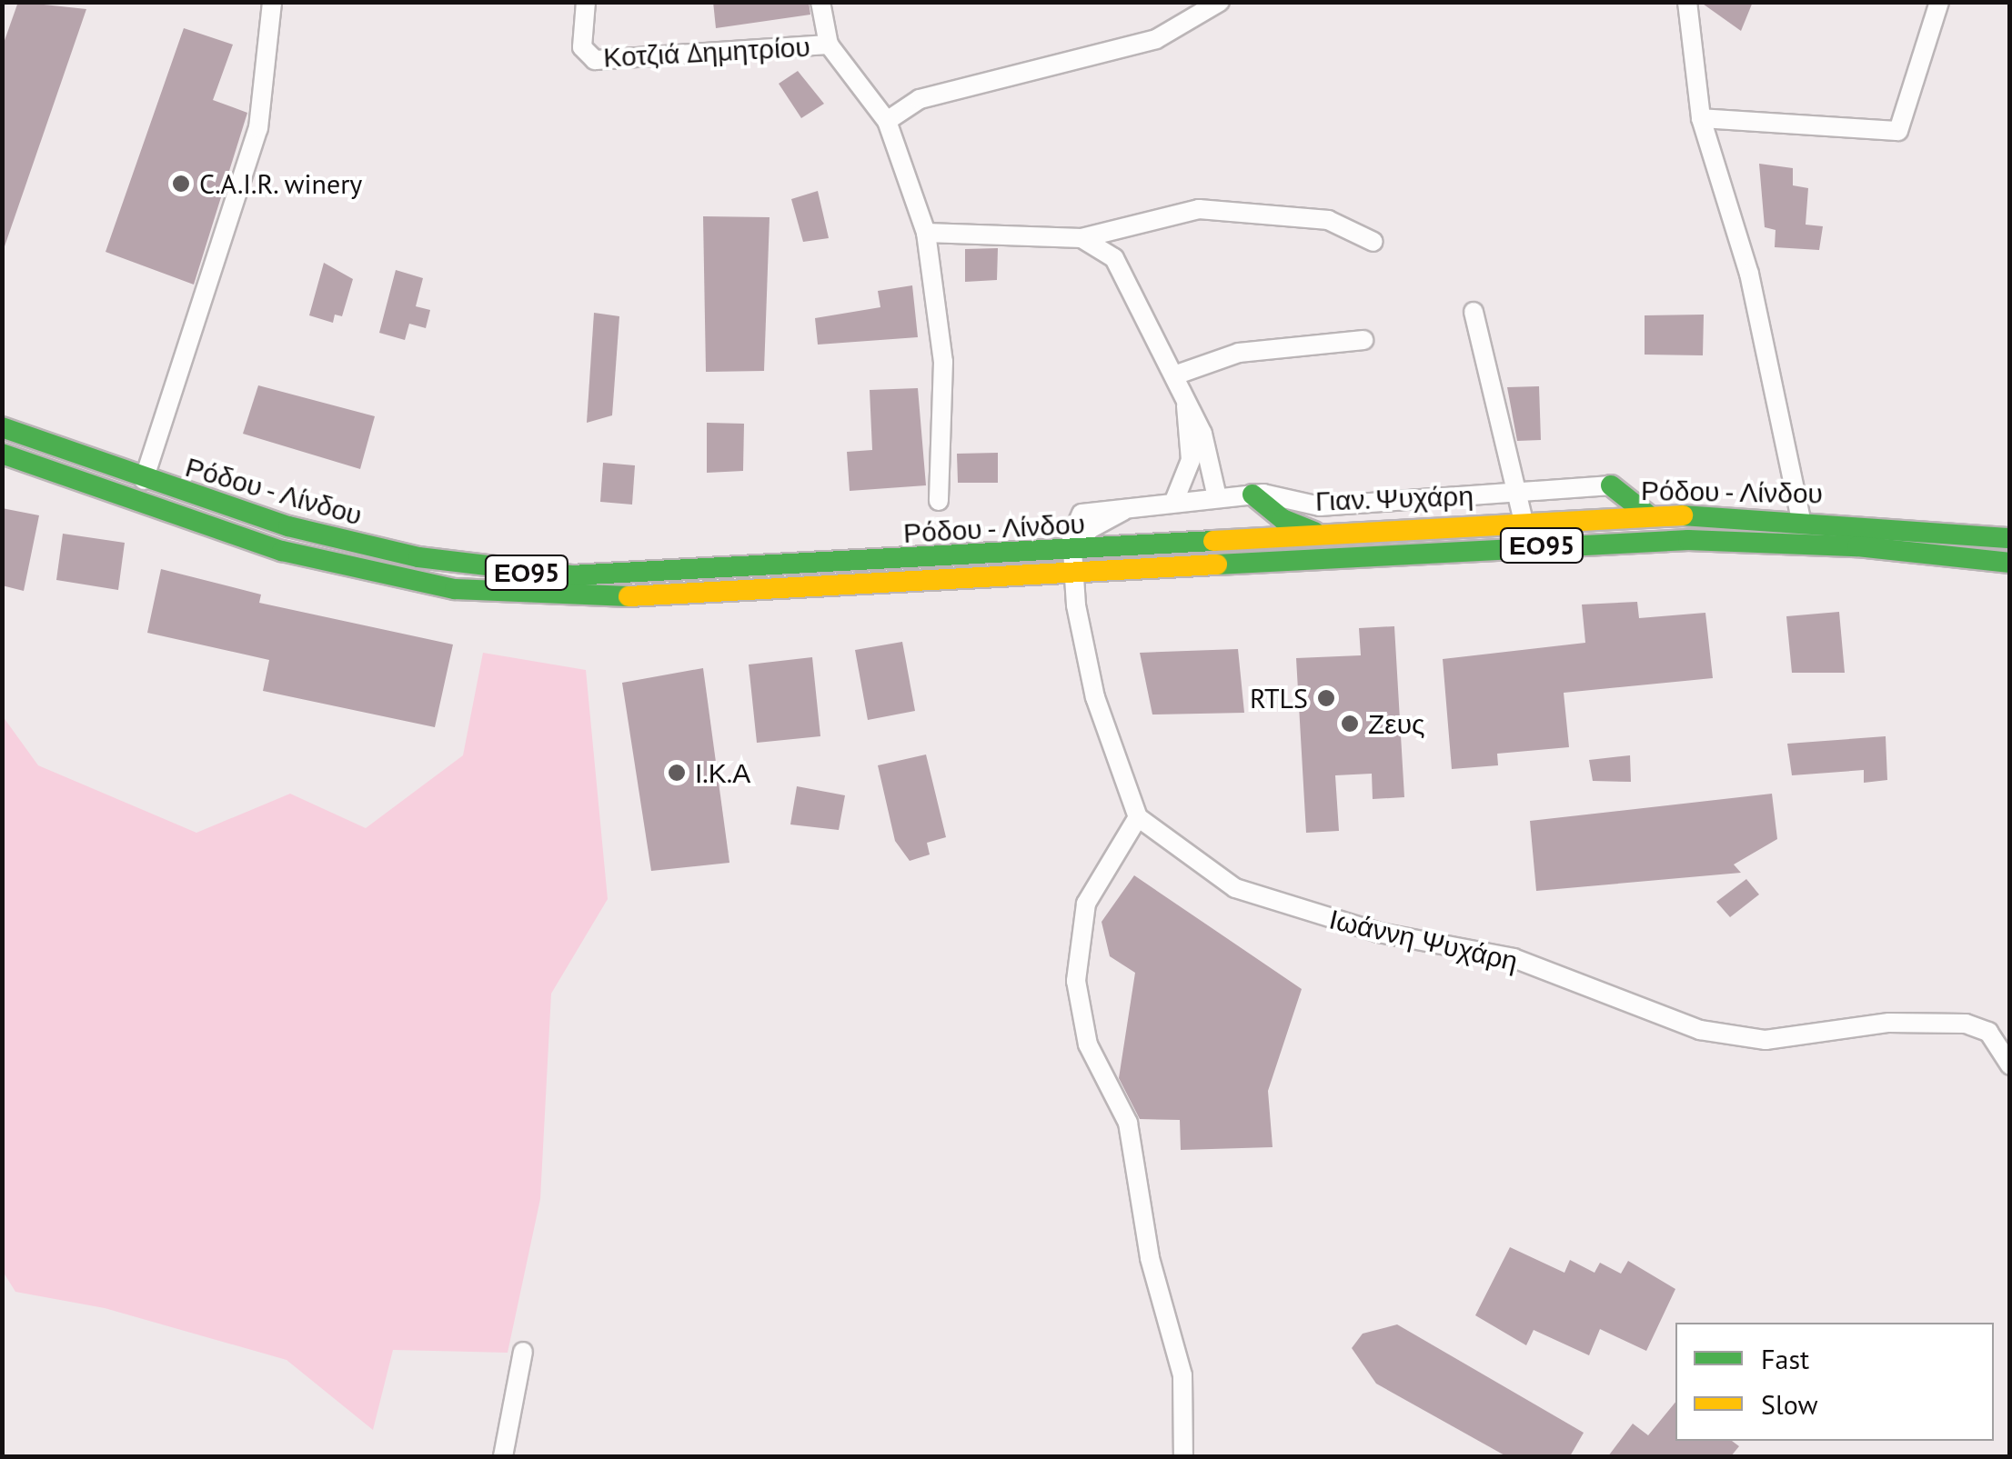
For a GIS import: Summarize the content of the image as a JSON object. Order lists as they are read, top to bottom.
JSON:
{
  "streets": {
    "main road": ["Ρόδου - Λίνδου", "ΕΟ95"],
    "street": ["Κοτζιά Δημητρίου", "Γιαν. Ψυχάρη", "Ιωάννη Ψυχάρη"]
  },
  "crossings": [
    ["Ρόδου - Λίνδου", "Γιαν. Ψυχάρη"]
  ],
  "places": [
    "C.A.I.R. winery",
    "RTLS",
    "Ζευς",
    "Ι.Κ.Α"
  ],
  "legend": ["Fast", "Slow"]
}
